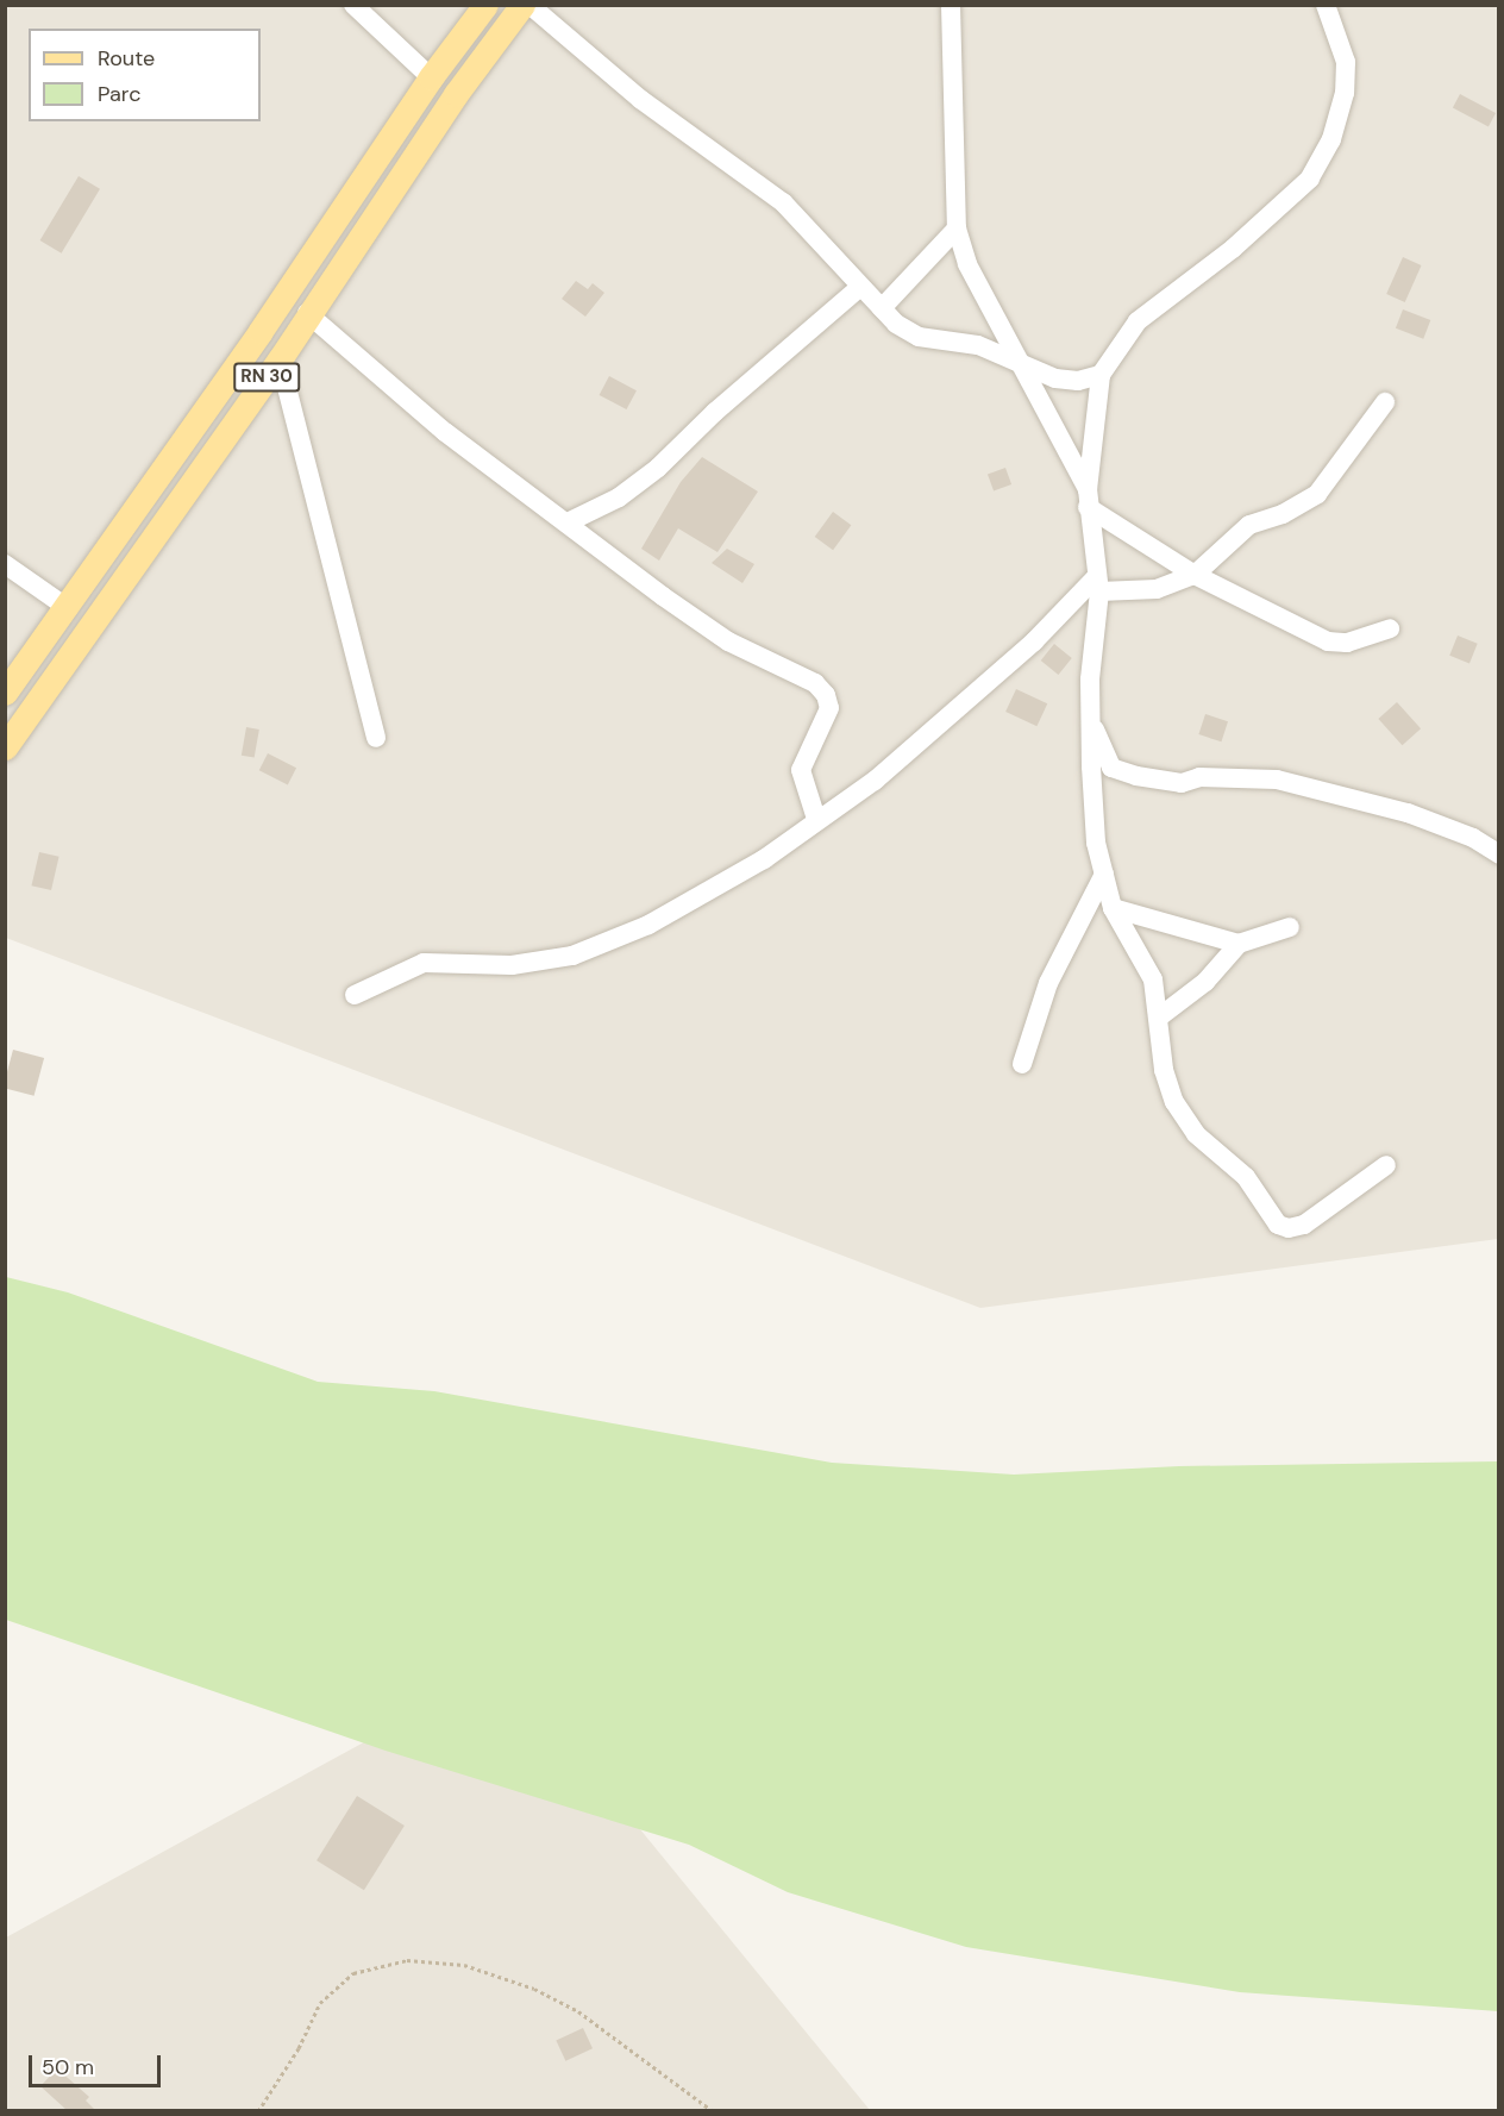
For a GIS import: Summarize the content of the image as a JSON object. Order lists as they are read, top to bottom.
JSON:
{
  "streets": {
    "main road": ["RN 30"]
  },
  "legend": ["Route", "Parc"],
  "scale_bar": "50 m"
}
